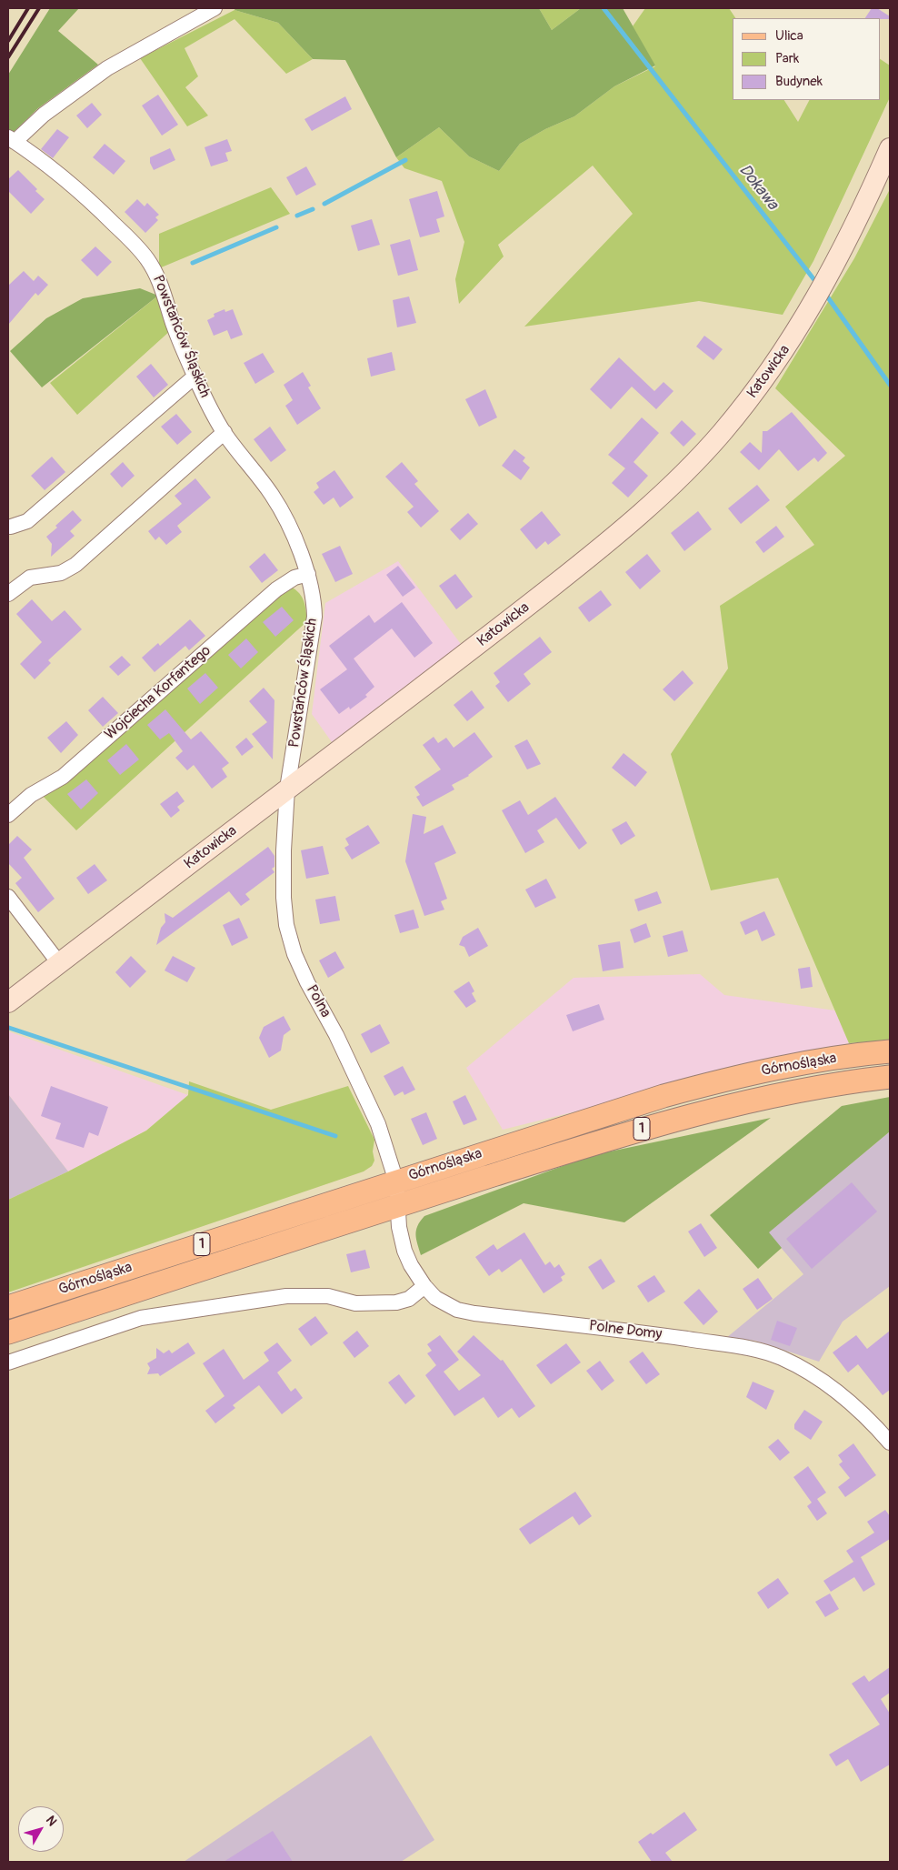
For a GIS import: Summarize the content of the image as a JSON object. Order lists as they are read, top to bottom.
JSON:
{
  "streets": {
    "main road": ["Górnośląska", "1"],
    "street": [
      "Powstańców Śląskich",
      "Katowicka",
      "Wojciecha Korfantego",
      "Polna",
      "Polne Domy"
    ]
  },
  "crossings": [
    ["Powstańców Śląskich", "Katowicka"],
    ["Powstańców Śląskich", "Wojciecha Korfantego"],
    ["Powstańców Śląskich", "Polna"],
    ["Katowicka", "Polna"],
    ["Polna", "Górnośląska"],
    ["Polna", "Polne Domy"],
    ["Górnośląska", "Polne Domy"]
  ],
  "water": ["Dokawa"],
  "legend": ["Ulica", "Park", "Budynek"],
  "north": "top right"
}
